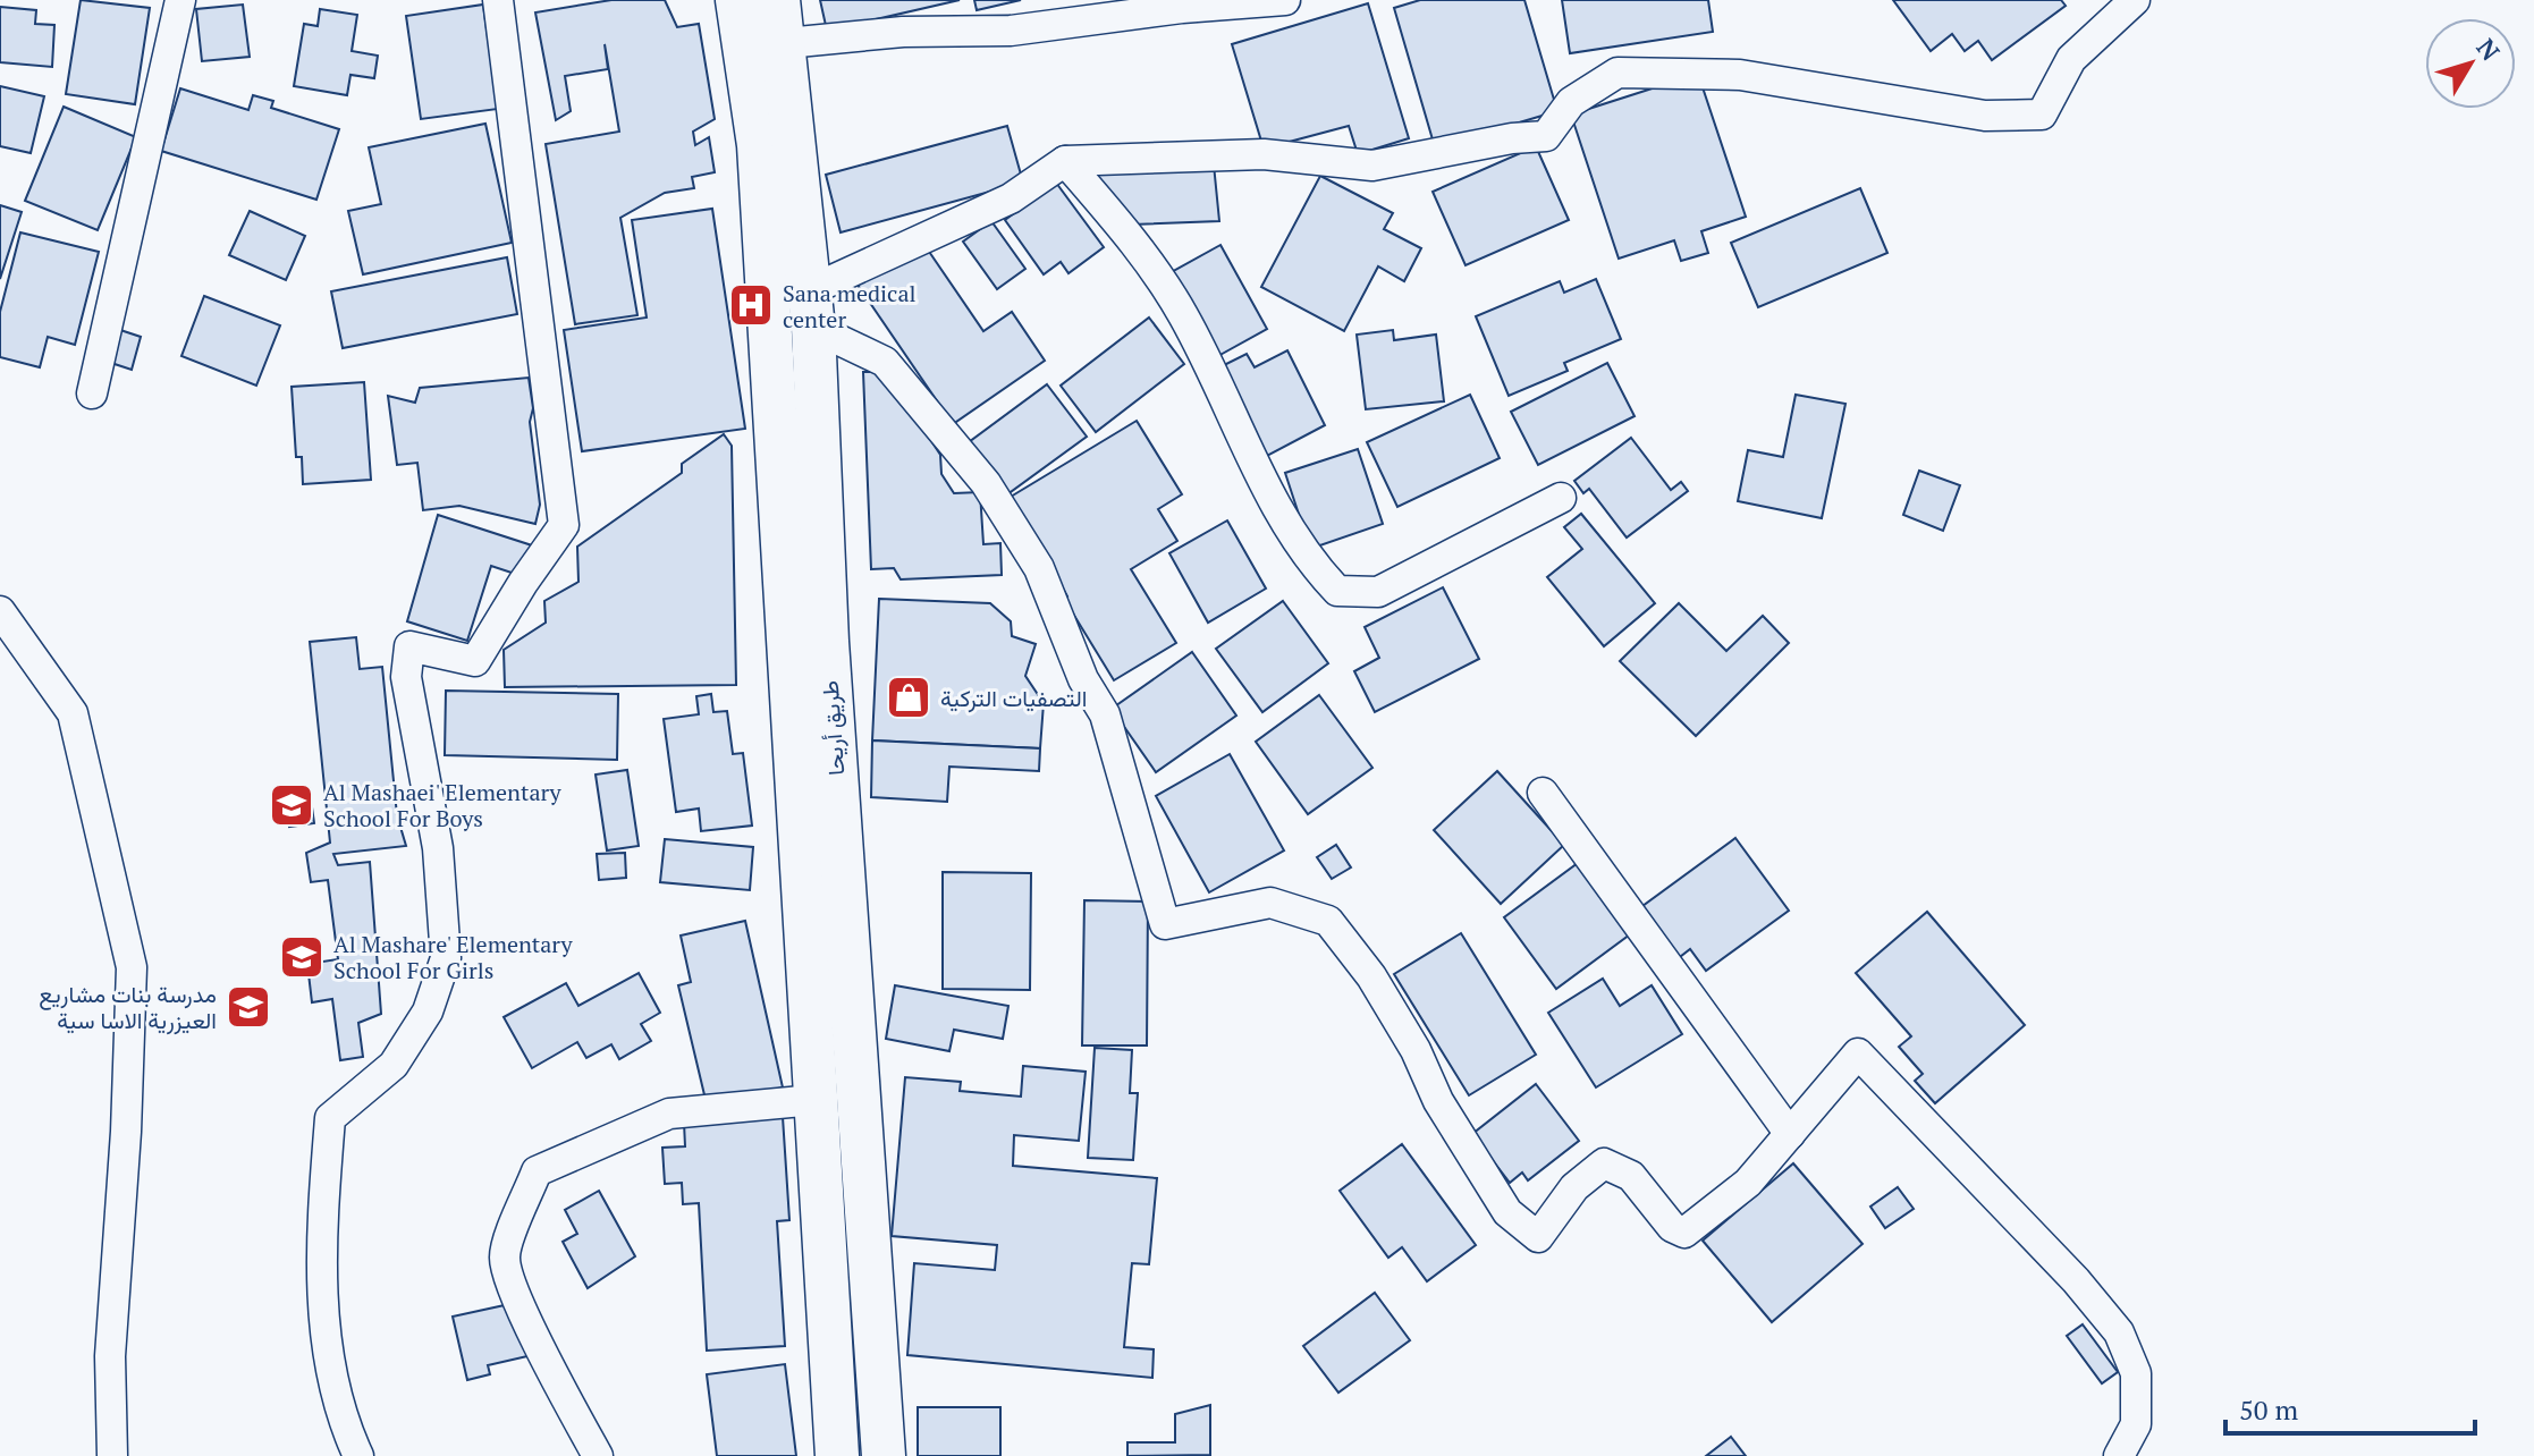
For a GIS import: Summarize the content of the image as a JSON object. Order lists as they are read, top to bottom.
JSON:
{
  "streets": {
    "main road": ["طريق أريحا"]
  },
  "places": {
    "hospital": ["Sana medical center"],
    "shop": ["التصفيات التركية"],
    "school or university": ["Al Mashaei' Elementary School For Boys", "Al Mashare' Elementary School For Girls", "مدرسة بنات مشاريع العيزرية الاسا سية"]
  },
  "scale_bar": "50 m",
  "north": "top right"
}
